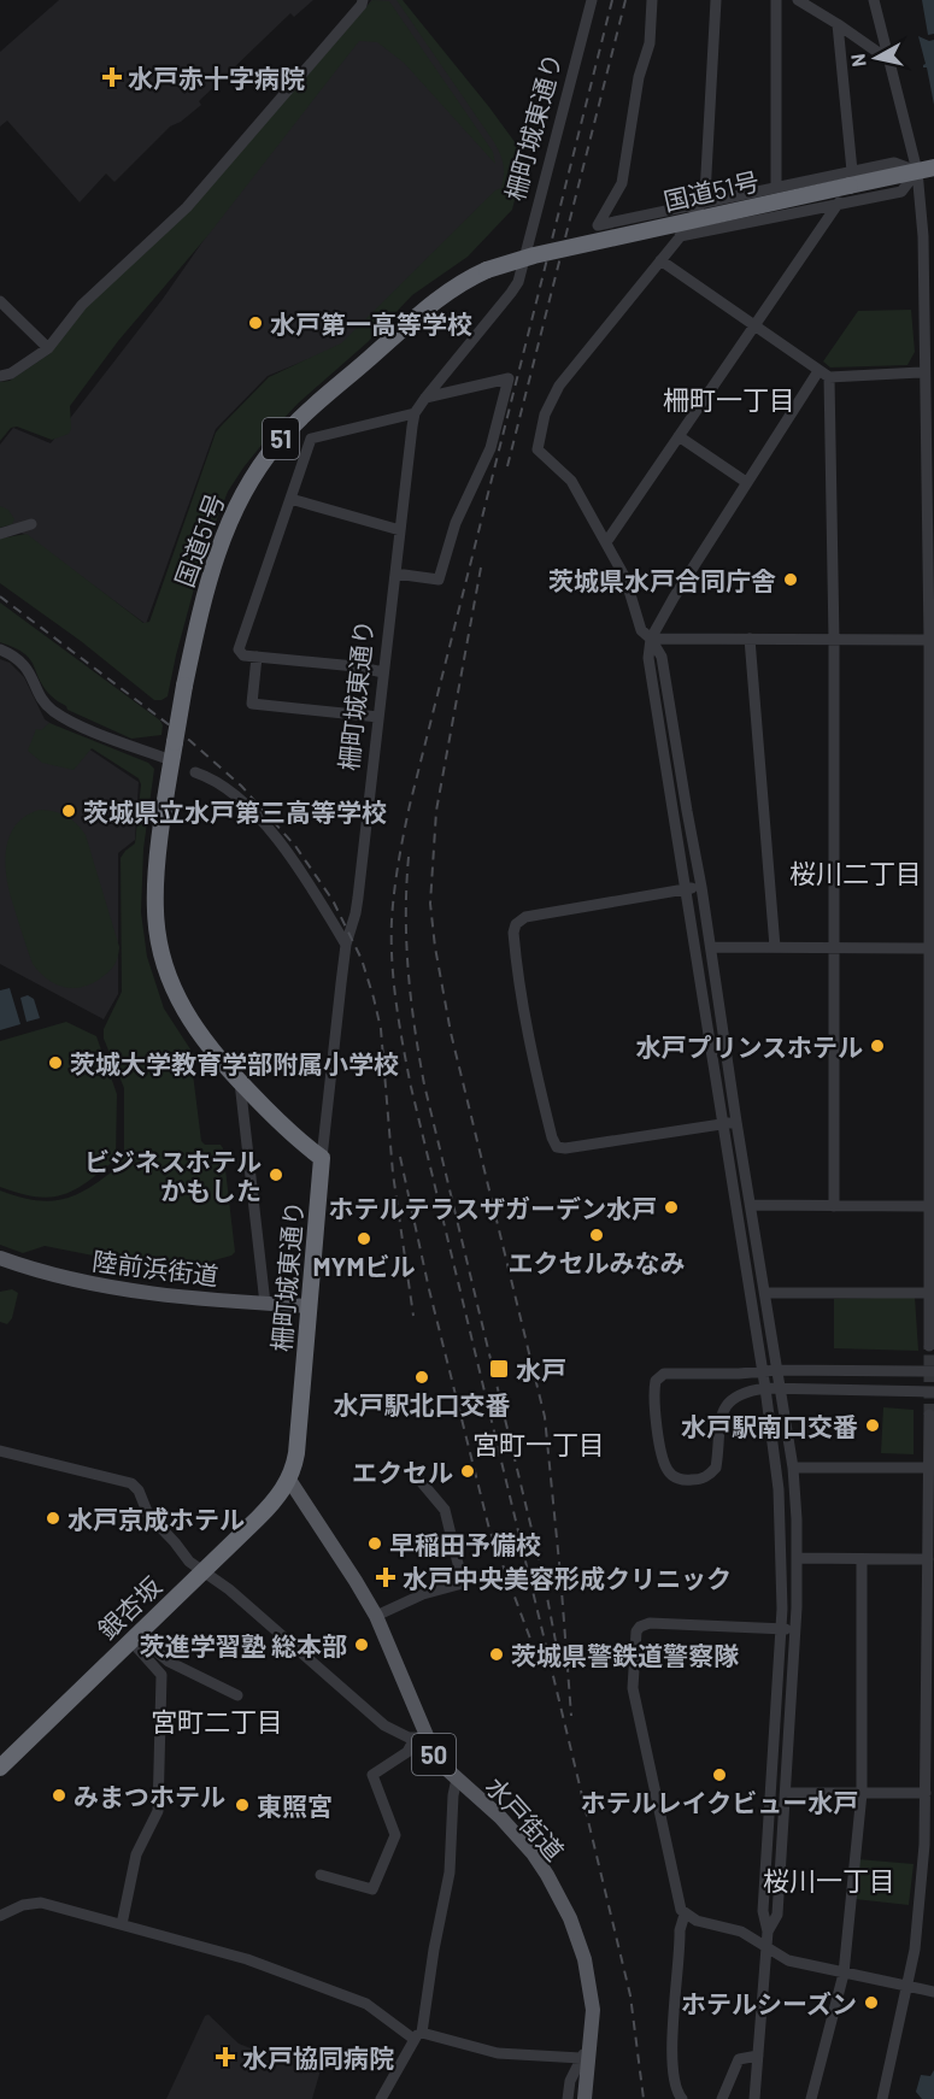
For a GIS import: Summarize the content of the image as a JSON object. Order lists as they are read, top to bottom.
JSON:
{
  "streets": {
    "highway": [
      "柵町城東通り",
      "国道51号",
      "51",
      "銀杏坂"
    ],
    "main road": ["陸前浜街道", "50", "水戸街道"]
  },
  "crossings": [
    ["柵町城東通り", "国道51号"],
    ["柵町城東通り", "陸前浜街道"],
    ["柵町城東通り", "銀杏坂"],
    ["柵町城東通り", "水戸街道"],
    ["銀杏坂", "水戸街道"]
  ],
  "districts": [
    "柵町一丁目",
    "桜川二丁目",
    "宮町一丁目",
    "宮町二丁目",
    "桜川一丁目"
  ],
  "places": {
    "health": ["水戸赤十字病院", "水戸中央美容形成クリニック", "水戸協同病院"],
    "other": [
      "水戸第一高等学校",
      "茨城県水戸合同庁舎",
      "茨城県立水戸第三高等学校",
      "水戸プリンスホテル",
      "茨城大学教育学部附属小学校",
      "ビジネスホテル かもした",
      "ホテルテラスザガーデン水戸",
      "エクセルみなみ",
      "MYMビル",
      "水戸駅北口交番",
      "水戸駅南口交番",
      "エクセル",
      "水戸京成ホテル",
      "早稲田予備校",
      "茨進学習塾 総本部",
      "茨城県警鉄道警察隊",
      "ホテルレイクビュー水戸",
      "みまつホテル",
      "東照宮",
      "ホテルシーズン"
    ],
    "transit": ["水戸"]
  },
  "north": "left"
}
